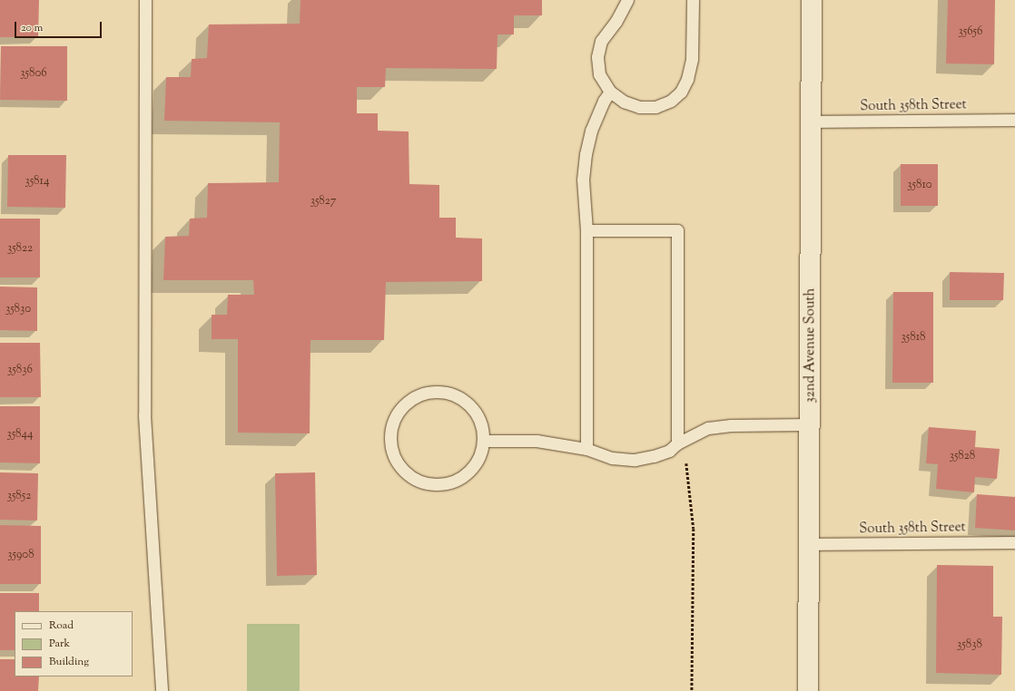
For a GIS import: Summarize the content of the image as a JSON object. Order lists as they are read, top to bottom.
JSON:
{
  "streets": {
    "street": ["32nd Avenue South"],
    "lane": ["South 358th Street"]
  },
  "crossings": [
    ["South 358th Street", "32nd Avenue South"]
  ],
  "house_numbers": [
    "35656",
    "35806",
    "35814",
    "35810",
    "35827",
    "35822",
    "35830",
    "35818",
    "35836",
    "35844",
    "35828",
    "35852",
    "35908",
    "35838"
  ],
  "legend": ["Road", "Park", "Building"],
  "scale_bar": "20 m"
}
